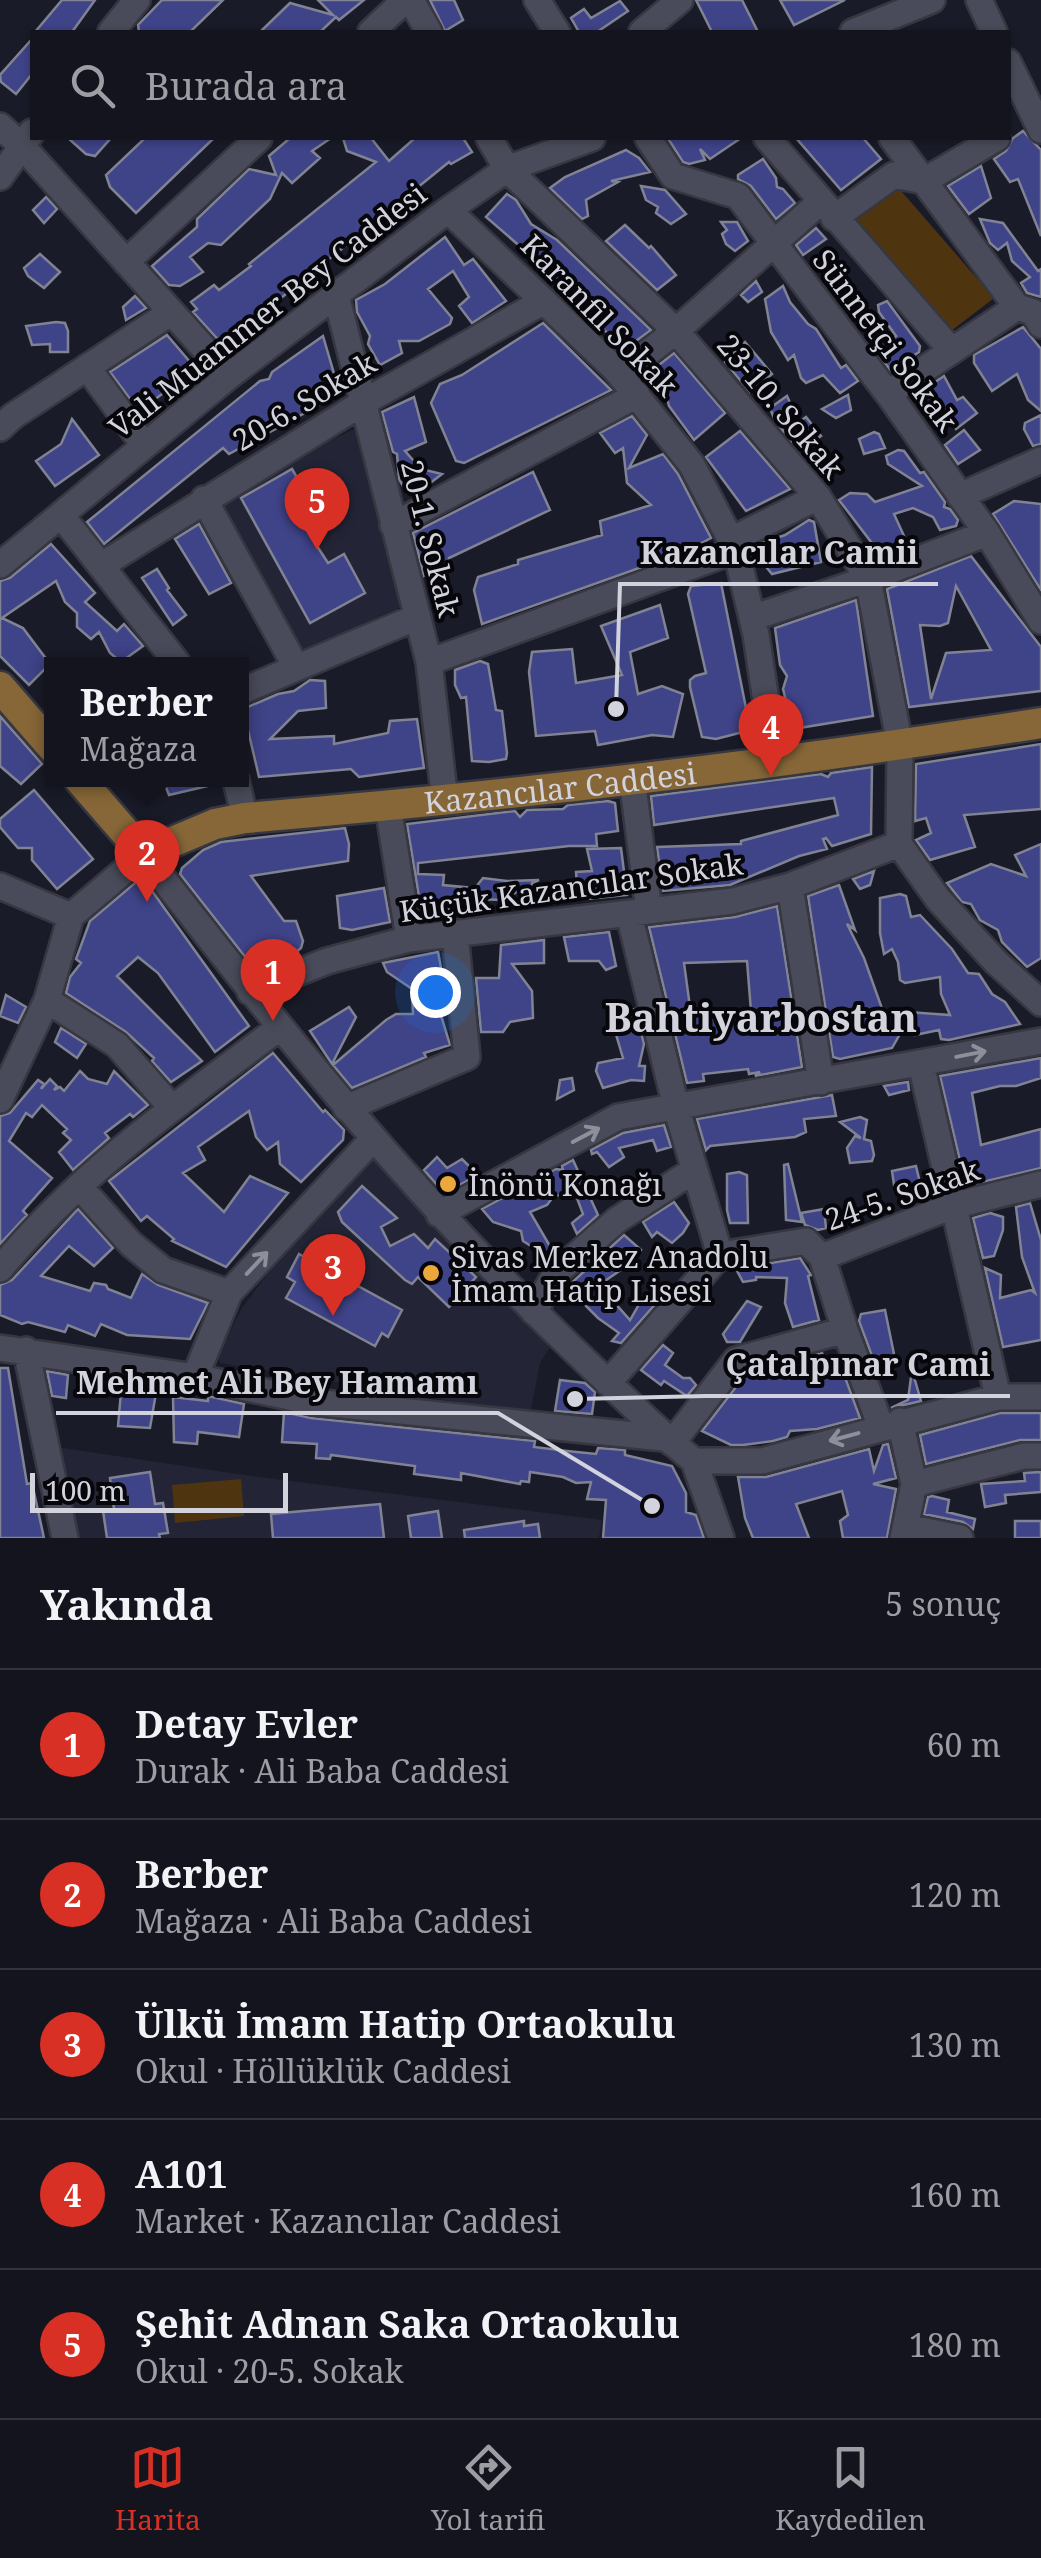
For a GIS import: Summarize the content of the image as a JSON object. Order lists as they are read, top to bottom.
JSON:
{
  "streets": {
    "main road": ["Kazancılar Caddesi"],
    "street": [
      "Vali Muammer Bey Caddesi",
      "Karanfil Sokak",
      "Sünnetçi Sokak",
      "20-6. Sokak",
      "23-10. Sokak",
      "20-1. Sokak",
      "Küçük Kazancılar Sokak",
      "24-5. Sokak"
    ]
  },
  "crossings": [
    ["Vali Muammer Bey Caddesi", "Karanfil Sokak"],
    ["Vali Muammer Bey Caddesi", "23-10. Sokak"],
    ["Vali Muammer Bey Caddesi", "20-1. Sokak"],
    ["Karanfil Sokak", "20-6. Sokak"],
    ["Karanfil Sokak", "Kazancılar Caddesi"],
    ["20-6. Sokak", "20-1. Sokak"],
    ["23-10. Sokak", "Kazancılar Caddesi"],
    ["23-10. Sokak", "Küçük Kazancılar Sokak"],
    ["20-1. Sokak", "Kazancılar Caddesi"]
  ],
  "districts": ["Bahtiyarbostan"],
  "places": [
    "Kazancılar Camii",
    "İnönü Konağı",
    "Sivas Merkez Anadolu İmam Hatip Lisesi",
    "Çatalpınar Cami",
    "Mehmet Ali Bey Hamamı"
  ],
  "scale_bar": "100 m",
  "page": {
    "search": "Burada ara",
    "pins": [
      "5",
      "4",
      "2",
      "1",
      "3"
    ],
    "popup": ["Berber", "Mağaza"],
    "scale": "100 m",
    "heading": ["Yakında", "5 sonuç"],
    "list": [
      {
        "mark": "1",
        "name": "Detay Evler",
        "note": "Durak · Ali Baba Caddesi",
        "value": "60 m"
      },
      {
        "mark": "2",
        "name": "Berber",
        "note": "Mağaza · Ali Baba Caddesi",
        "value": "120 m"
      },
      {
        "mark": "3",
        "name": "Ülkü İmam Hatip Ortaokulu",
        "note": "Okul · Höllüklük Caddesi",
        "value": "130 m"
      },
      {
        "mark": "4",
        "name": "A101",
        "note": "Market · Kazancılar Caddesi",
        "value": "160 m"
      },
      {
        "mark": "5",
        "name": "Şehit Adnan Saka Ortaokulu",
        "note": "Okul · 20-5. Sokak",
        "value": "180 m"
      }
    ],
    "nav": ["Harita", "Yol tarifi", "Kaydedilen"]
  }
}
